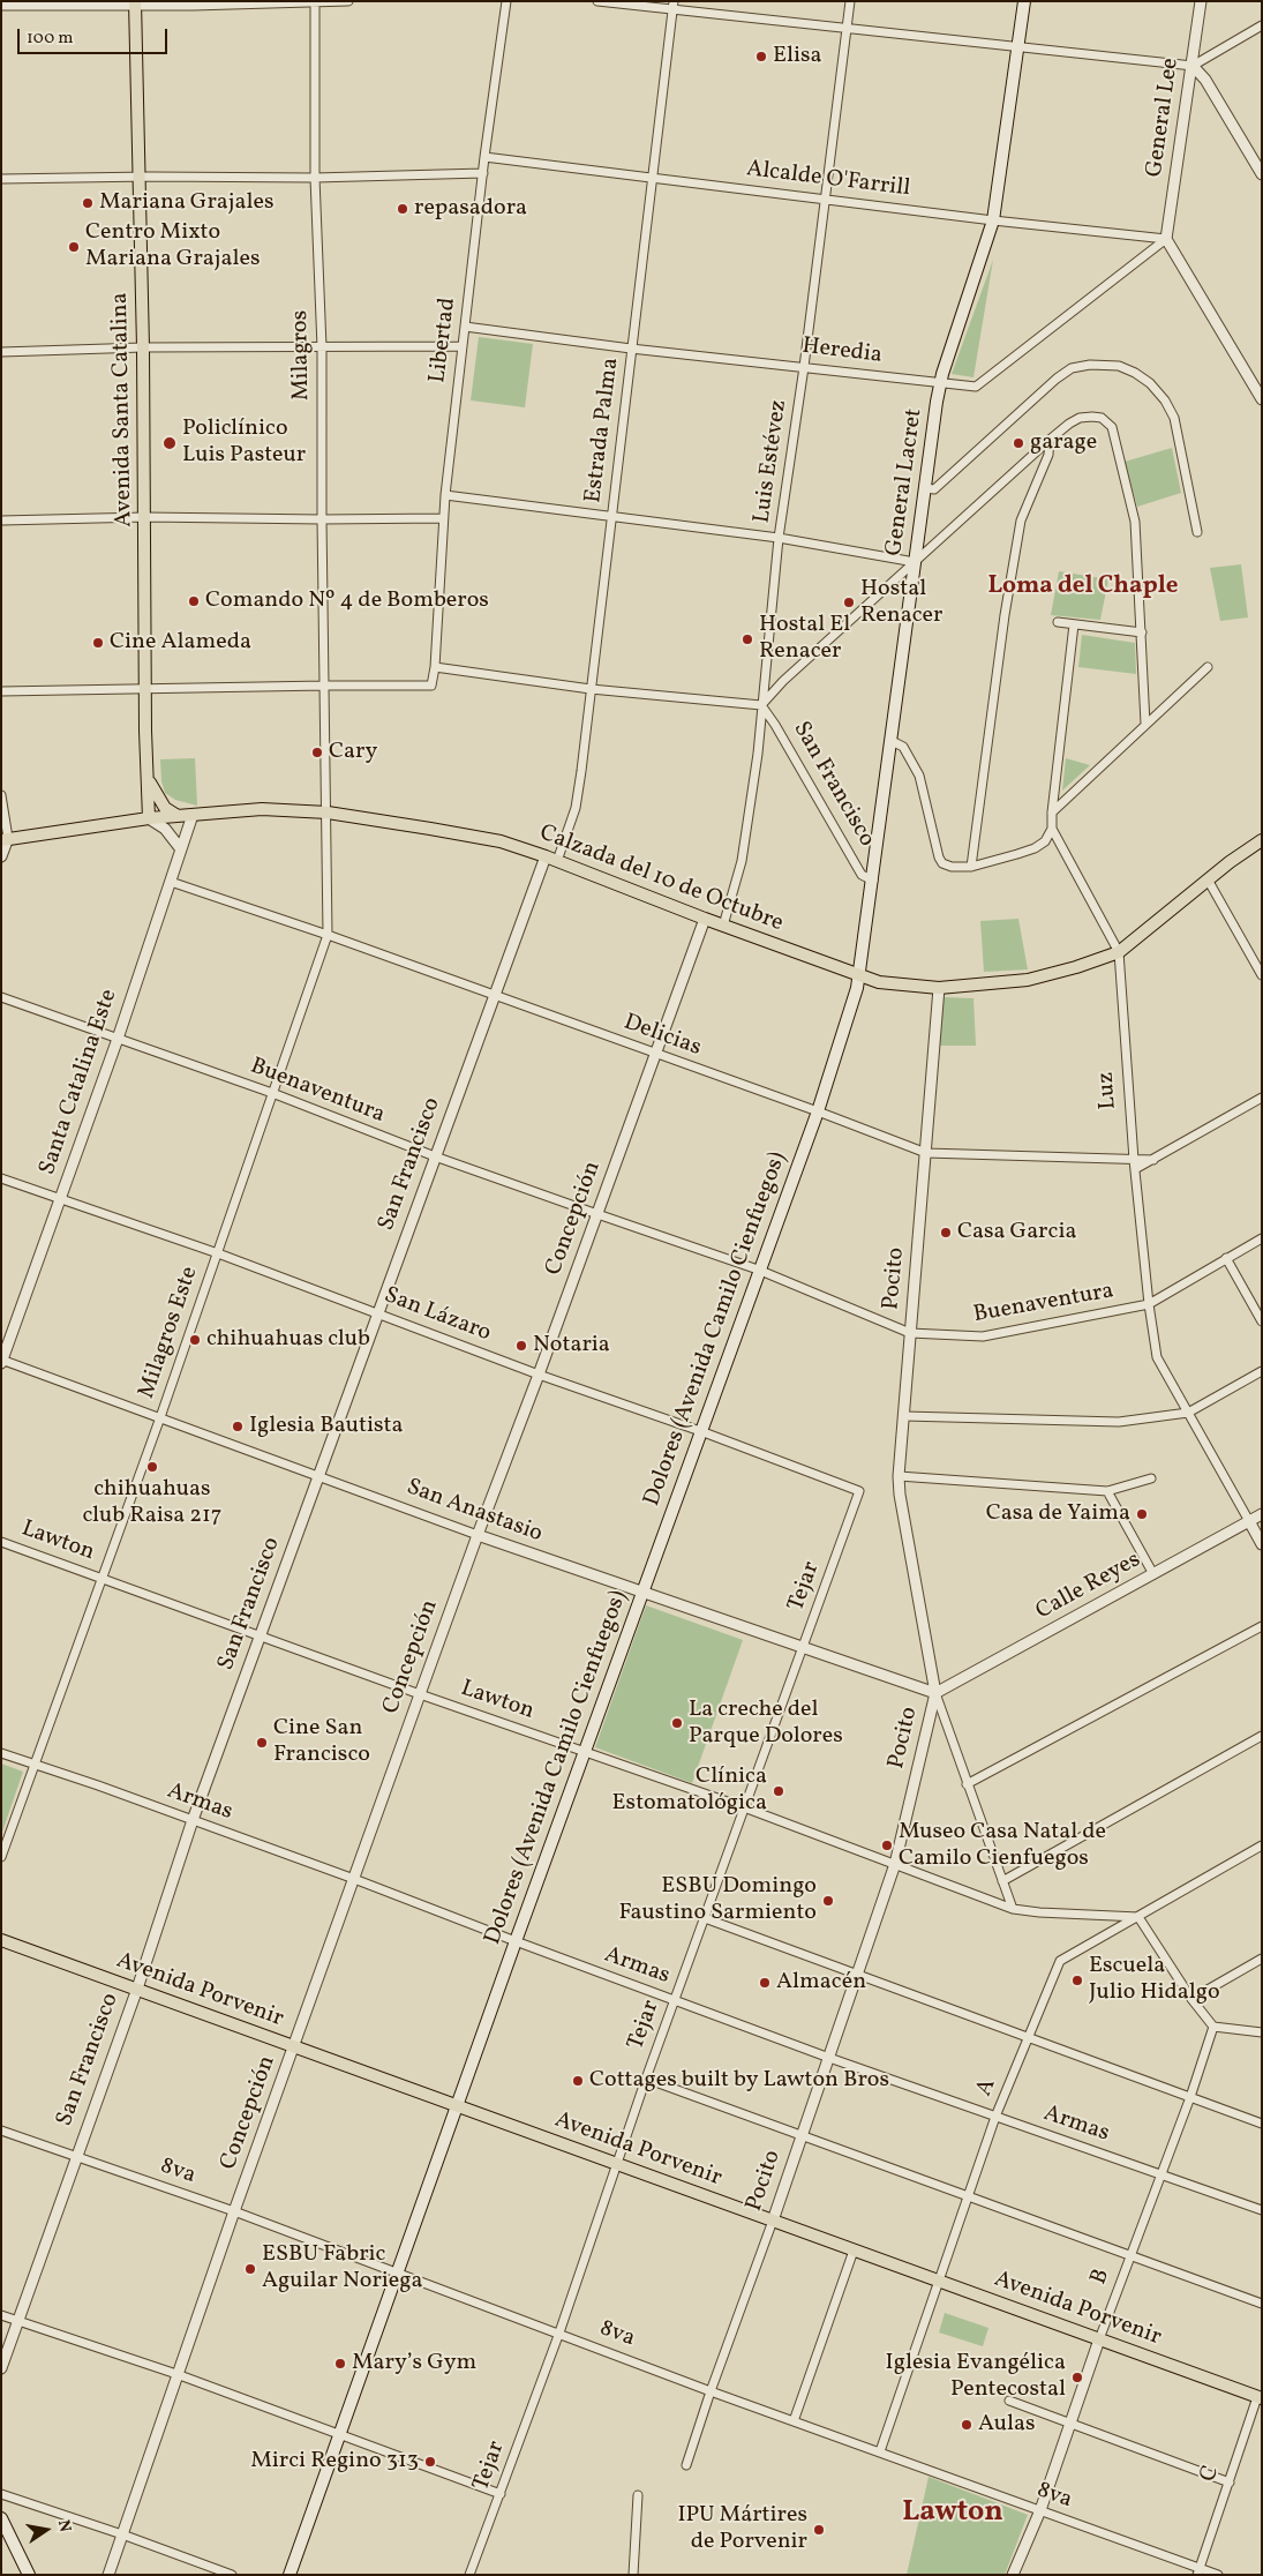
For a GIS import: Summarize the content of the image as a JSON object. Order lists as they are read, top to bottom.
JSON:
{
  "streets": {
    "main road": [
      "Avenida Santa Catalina",
      "General Lacret",
      "Calzada del 10 de Octubre",
      "Dolores (Avenida Camilo Cienfuegos)",
      "Avenida Porvenir"
    ],
    "street": [
      "General Lee",
      "Alcalde O'Farrill",
      "Libertad",
      "Heredia",
      "Milagros",
      "Estrada Palma",
      "Luis Estévez",
      "San Francisco",
      "Delicias",
      "Santa Catalina Este",
      "Luz",
      "Buenaventura",
      "Concepción",
      "Pocito",
      "San Lázaro",
      "Milagros Este",
      "San Anastasio",
      "Lawton",
      "Tejar",
      "Calle Reyes",
      "Armas",
      "A",
      "8va",
      "B",
      "C"
    ]
  },
  "crossings": [
    ["General Lee", "Alcalde O'Farrill"],
    ["General Lee", "Heredia"],
    ["Alcalde O'Farrill", "Libertad"],
    ["Alcalde O'Farrill", "Heredia"],
    ["Alcalde O'Farrill", "Estrada Palma"],
    ["Alcalde O'Farrill", "Luis Estévez"],
    ["Alcalde O'Farrill", "General Lacret"],
    ["Libertad", "Heredia"],
    ["Libertad", "Milagros"],
    ["Heredia", "Estrada Palma"],
    ["Heredia", "Luis Estévez"],
    ["Heredia", "General Lacret"],
    ["Milagros", "Calzada del 10 de Octubre"],
    ["Milagros", "Milagros Este"],
    ["Avenida Santa Catalina", "Calzada del 10 de Octubre"],
    ["Estrada Palma", "Calzada del 10 de Octubre"],
    ["Luis Estévez", "San Francisco"],
    ["Luis Estévez", "Calzada del 10 de Octubre"],
    ["General Lacret", "San Francisco"],
    ["General Lacret", "Calzada del 10 de Octubre"],
    ["General Lacret", "Dolores (Avenida Camilo Cienfuegos)"],
    ["San Francisco", "Calzada del 10 de Octubre"],
    ["San Francisco", "Delicias"],
    ["San Francisco", "Buenaventura"],
    ["San Francisco", "San Lázaro"],
    ["San Francisco", "San Anastasio"],
    ["San Francisco", "Lawton"],
    ["San Francisco", "Armas"],
    ["San Francisco", "Avenida Porvenir"],
    ["San Francisco", "8va"],
    ["Calzada del 10 de Octubre", "Santa Catalina Este"],
    ["Calzada del 10 de Octubre", "Luz"],
    ["Calzada del 10 de Octubre", "Concepción"],
    ["Calzada del 10 de Octubre", "Pocito"],
    ["Calzada del 10 de Octubre", "Dolores (Avenida Camilo Cienfuegos)"],
    ["Calzada del 10 de Octubre", "Milagros Este"],
    ["Delicias", "Santa Catalina Este"],
    ["Delicias", "Luz"],
    ["Delicias", "Concepción"],
    ["Delicias", "Pocito"],
    ["Delicias", "Dolores (Avenida Camilo Cienfuegos)"],
    ["Delicias", "Milagros Este"],
    ["Santa Catalina Este", "Buenaventura"],
    ["Santa Catalina Este", "San Lázaro"],
    ["Santa Catalina Este", "San Anastasio"],
    ["Luz", "Buenaventura"],
    ["Luz", "Calle Reyes"],
    ["Buenaventura", "Concepción"],
    ["Buenaventura", "Pocito"],
    ["Buenaventura", "Dolores (Avenida Camilo Cienfuegos)"],
    ["Buenaventura", "Milagros Este"],
    ["Concepción", "San Lázaro"],
    ["Concepción", "San Anastasio"],
    ["Concepción", "Lawton"],
    ["Concepción", "Armas"],
    ["Concepción", "Avenida Porvenir"],
    ["Concepción", "8va"],
    ["Pocito", "San Anastasio"],
    ["Pocito", "Lawton"],
    ["Pocito", "Calle Reyes"],
    ["Pocito", "Armas"],
    ["Pocito", "Avenida Porvenir"],
    ["Pocito", "8va"],
    ["San Lázaro", "Dolores (Avenida Camilo Cienfuegos)"],
    ["San Lázaro", "Milagros Este"],
    ["San Lázaro", "Tejar"],
    ["Dolores (Avenida Camilo Cienfuegos)", "San Anastasio"],
    ["Dolores (Avenida Camilo Cienfuegos)", "Lawton"],
    ["Dolores (Avenida Camilo Cienfuegos)", "Armas"],
    ["Dolores (Avenida Camilo Cienfuegos)", "Avenida Porvenir"],
    ["Dolores (Avenida Camilo Cienfuegos)", "8va"],
    ["Milagros Este", "San Anastasio"],
    ["Milagros Este", "Lawton"],
    ["Milagros Este", "Armas"],
    ["San Anastasio", "Tejar"],
    ["San Anastasio", "Calle Reyes"],
    ["Lawton", "Tejar"],
    ["Lawton", "A"],
    ["Tejar", "Armas"],
    ["Tejar", "Avenida Porvenir"],
    ["Tejar", "8va"],
    ["Armas", "A"],
    ["Armas", "B"],
    ["Avenida Porvenir", "A"],
    ["Avenida Porvenir", "B"],
    ["Avenida Porvenir", "C"],
    ["A", "8va"],
    ["8va", "B"],
    ["8va", "C"]
  ],
  "districts": ["Loma del Chaple", "Lawton"],
  "places": [
    "Elisa",
    "Mariana Grajales",
    "repasadora",
    "Centro Mixto Mariana Grajales",
    "Policlínico Luis Pasteur",
    "garage",
    "Comando Nº 4 de Bomberos",
    "Hostal Renacer",
    "Hostal El Renacer",
    "Cine Alameda",
    "Cary",
    "Casa Garcia",
    "chihuahuas club",
    "Notaria",
    "Iglesia Bautista",
    "chihuahuas club Raisa 217",
    "Casa de Yaima",
    "La creche del Parque Dolores",
    "Cine San Francisco",
    "Clínica Estomatológica",
    "Museo Casa Natal de Camilo Cienfuegos",
    "ESBU Domingo Faustino Sarmiento",
    "Escuela Julio Hidalgo",
    "Almacén",
    "Cottages built by Lawton Bros",
    "ESBU Fabric Aguilar Noriega",
    "Mary’s Gym",
    "Iglesia Evangélica Pentecostal",
    "Aulas",
    "Mirci Regino 313",
    "IPU Mártires de Porvenir"
  ],
  "scale_bar": "100 m",
  "north": "right"
}
